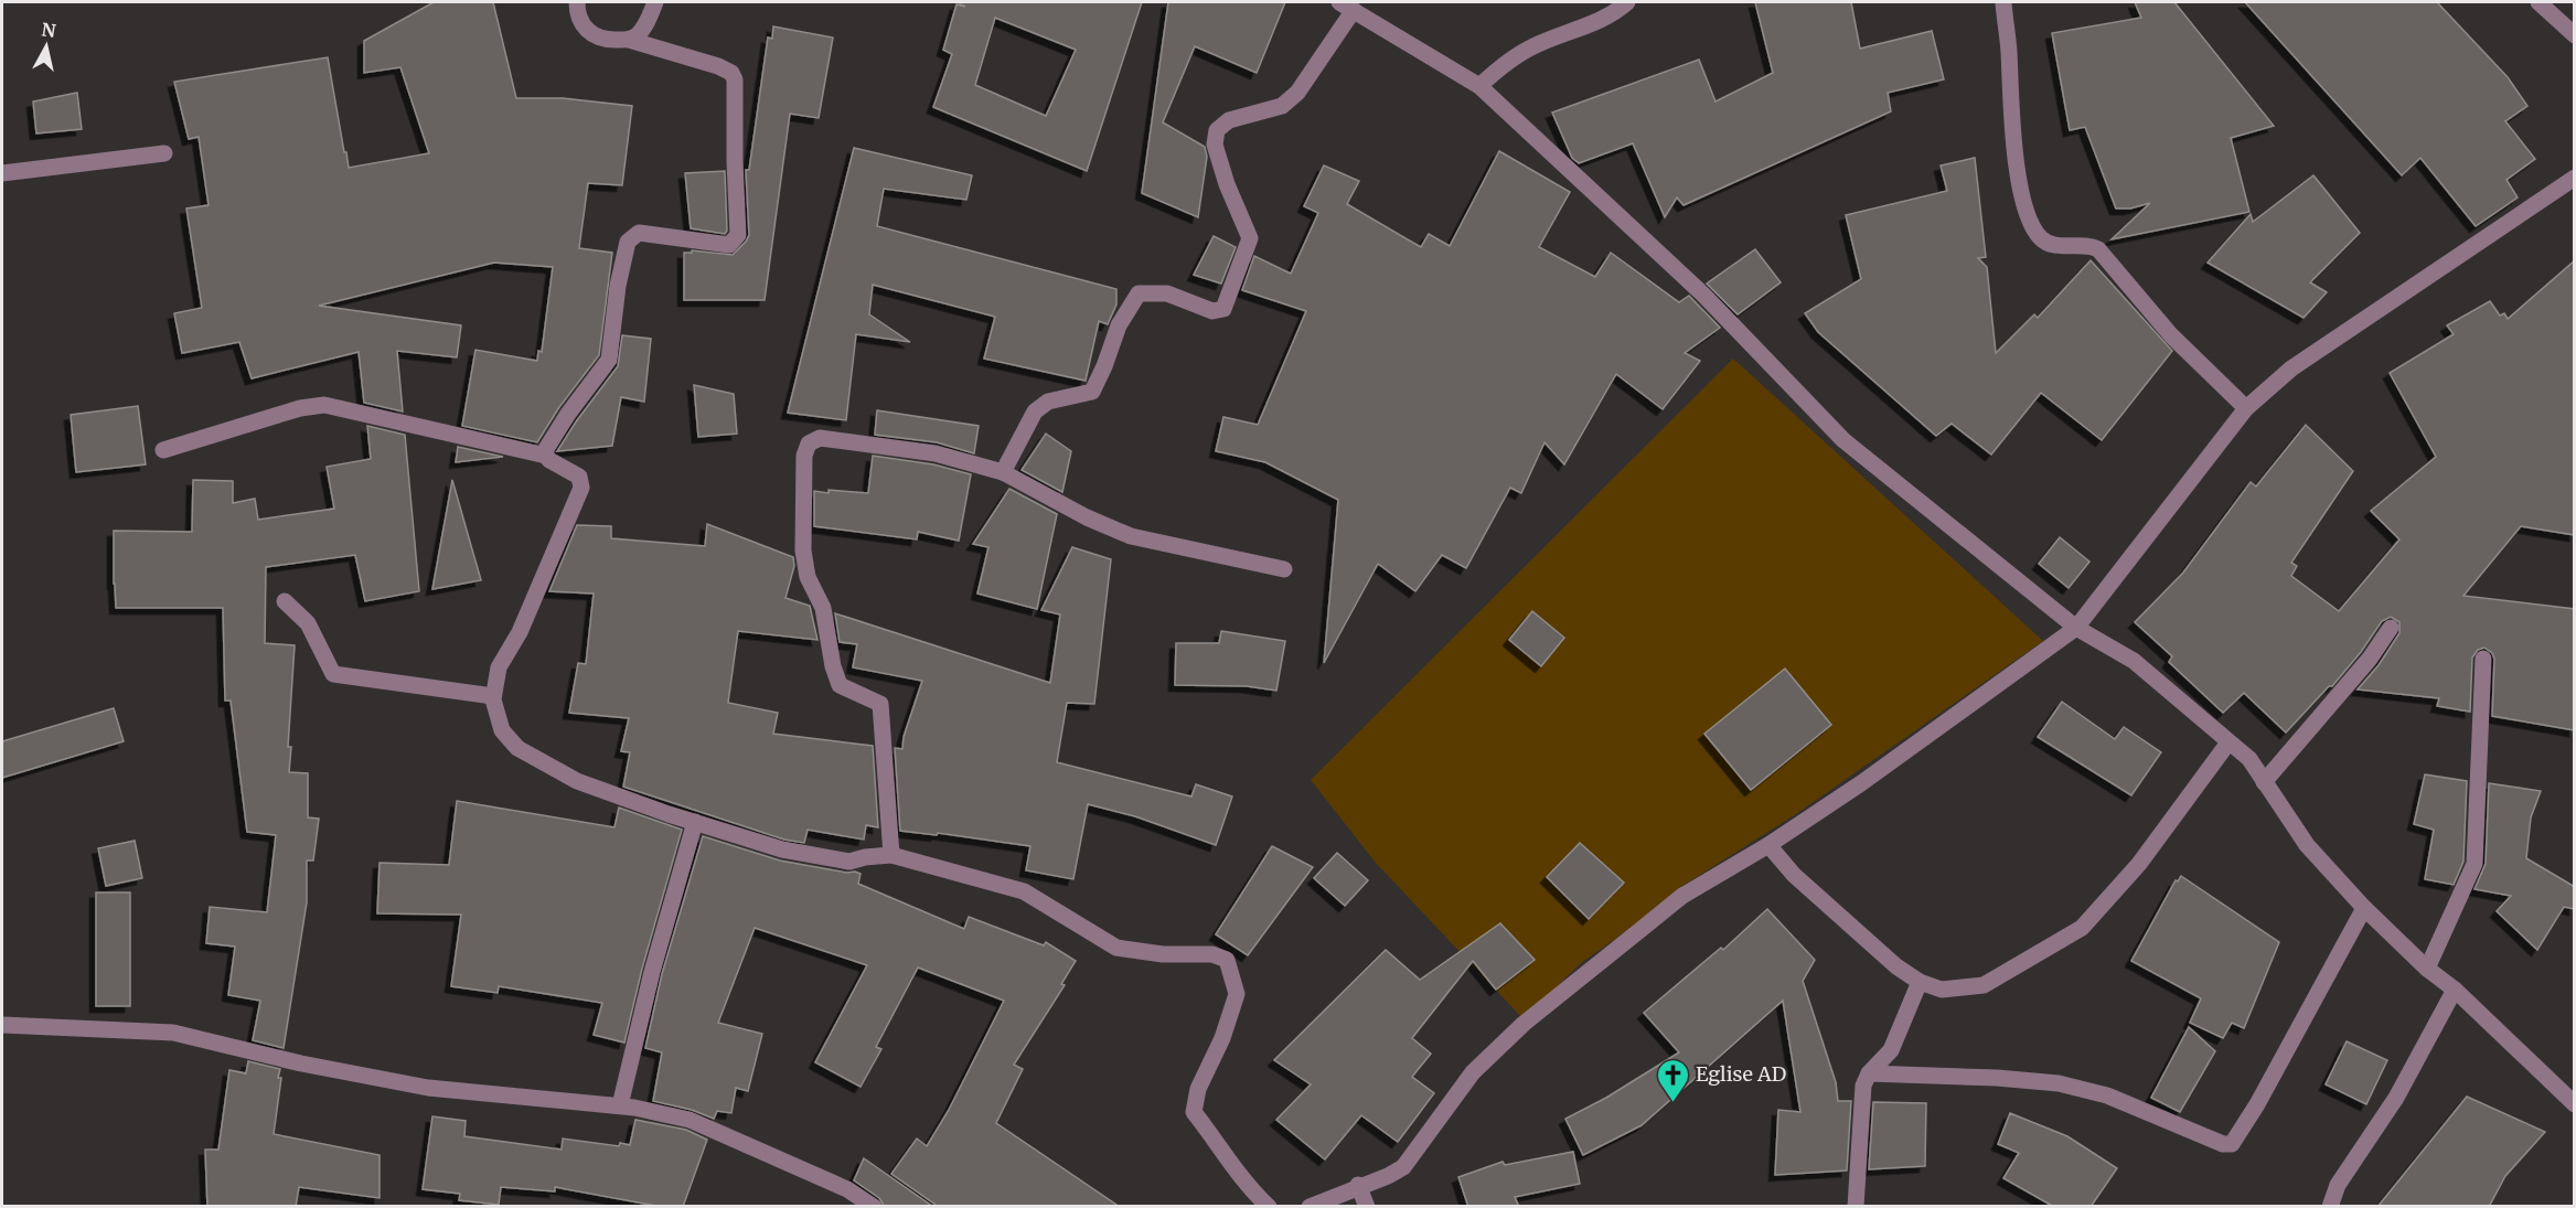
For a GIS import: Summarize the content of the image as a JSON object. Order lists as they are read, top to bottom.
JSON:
{
  "places": {
    "church": ["Eglise AD"]
  },
  "north": "top"
}
